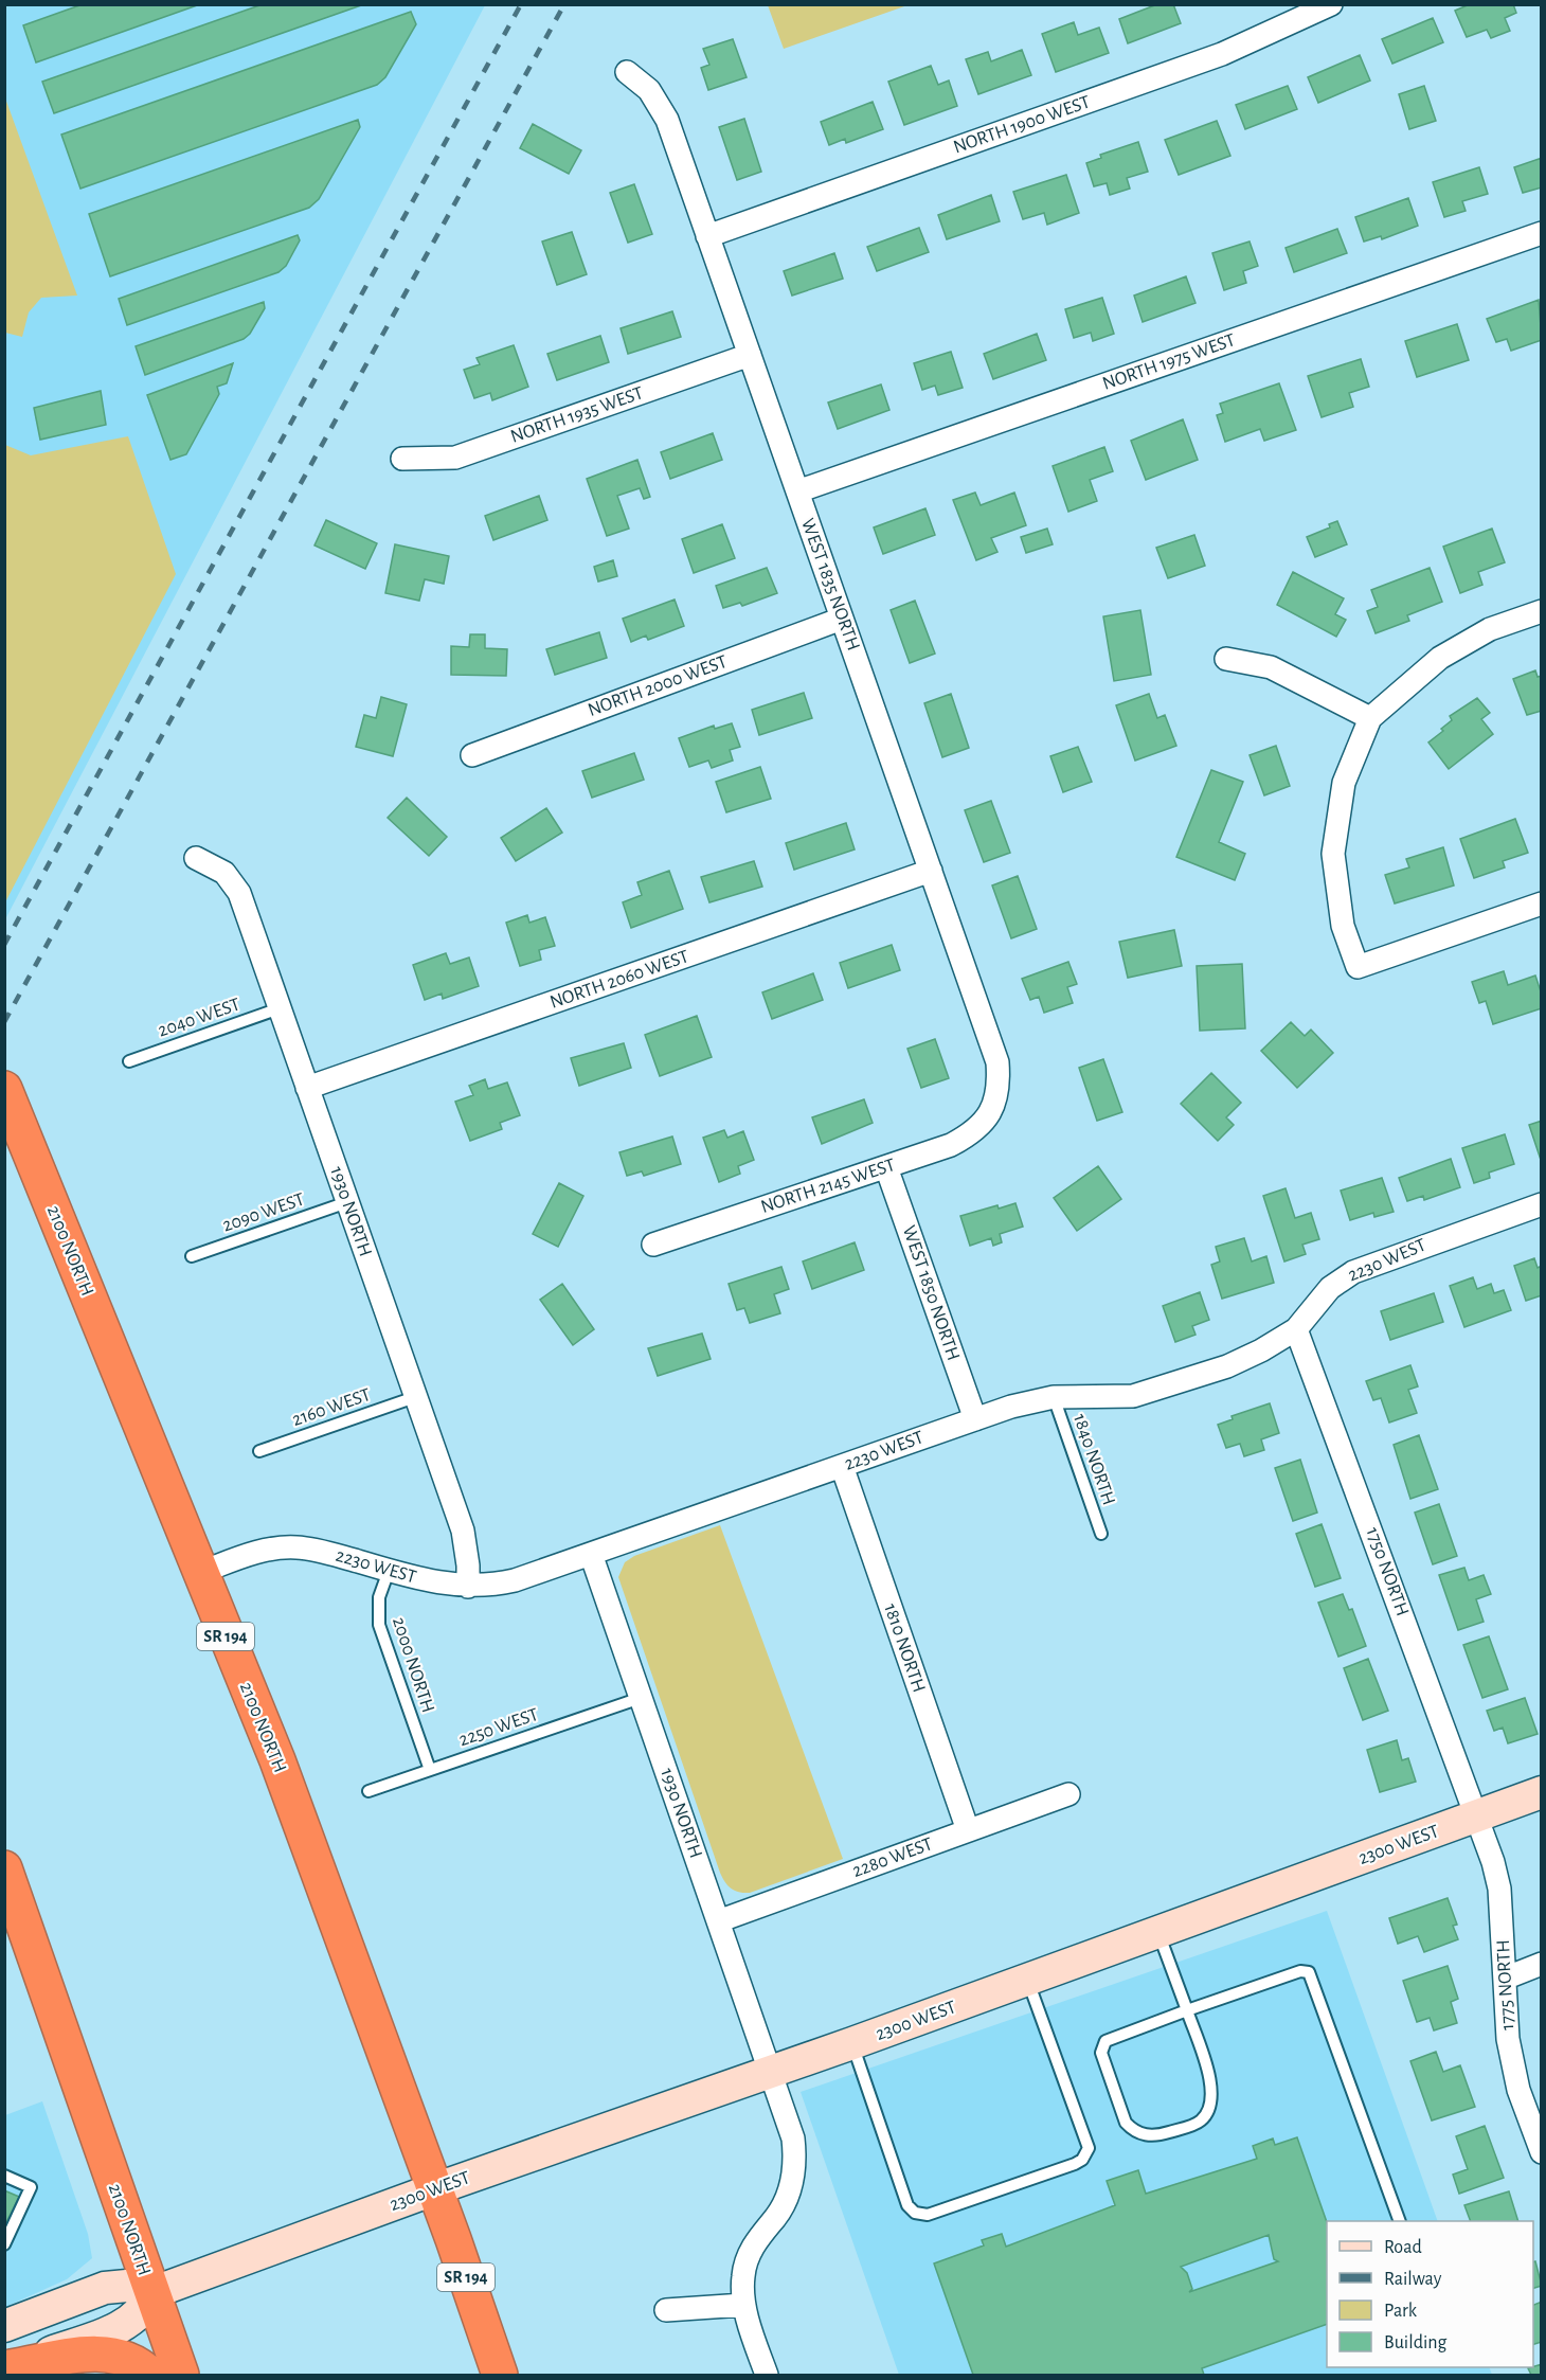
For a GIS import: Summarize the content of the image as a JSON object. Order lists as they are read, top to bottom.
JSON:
{
  "streets": {
    "highway": ["2100 NORTH", "SR 194"],
    "main road": ["2300 WEST"],
    "street": [
      "NORTH 1900 WEST",
      "NORTH 1975 WEST",
      "NORTH 1935 WEST",
      "WEST 1835 NORTH",
      "NORTH 2000 WEST",
      "NORTH 2060 WEST",
      "NORTH 2145 WEST",
      "1930 NORTH",
      "2230 WEST",
      "WEST 1850 NORTH",
      "1750 NORTH",
      "1810 NORTH",
      "2280 WEST",
      "1775 NORTH"
    ],
    "lane": [
      "2040 WEST",
      "2090 WEST",
      "2160 WEST",
      "1840 NORTH",
      "2000 NORTH",
      "2250 WEST"
    ]
  },
  "crossings": [
    ["NORTH 1900 WEST", "WEST 1835 NORTH"],
    ["NORTH 1975 WEST", "WEST 1835 NORTH"],
    ["NORTH 1935 WEST", "WEST 1835 NORTH"],
    ["WEST 1835 NORTH", "NORTH 2000 WEST"],
    ["WEST 1835 NORTH", "NORTH 2060 WEST"],
    ["WEST 1835 NORTH", "NORTH 2145 WEST"],
    ["NORTH 2060 WEST", "1930 NORTH"],
    ["2040 WEST", "1930 NORTH"],
    ["NORTH 2145 WEST", "WEST 1850 NORTH"],
    ["1930 NORTH", "2090 WEST"],
    ["1930 NORTH", "2230 WEST"],
    ["1930 NORTH", "2160 WEST"],
    ["1930 NORTH", "2250 WEST"],
    ["1930 NORTH", "2300 WEST"],
    ["1930 NORTH", "2280 WEST"],
    ["2100 NORTH", "2230 WEST"],
    ["2100 NORTH", "2300 WEST"],
    ["2230 WEST", "WEST 1850 NORTH"],
    ["2230 WEST", "1840 NORTH"],
    ["2230 WEST", "1750 NORTH"],
    ["2230 WEST", "1810 NORTH"],
    ["2230 WEST", "2000 NORTH"],
    ["1750 NORTH", "2300 WEST"],
    ["1750 NORTH", "1775 NORTH"],
    ["1810 NORTH", "2280 WEST"],
    ["2000 NORTH", "2250 WEST"],
    ["2300 WEST", "1775 NORTH"]
  ],
  "legend": [
    "Road",
    "Railway",
    "Park",
    "Building"
  ]
}
